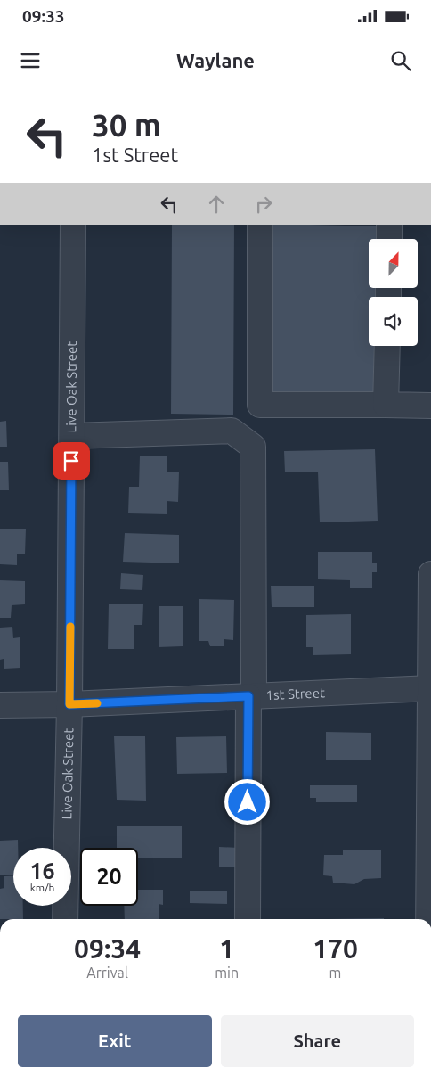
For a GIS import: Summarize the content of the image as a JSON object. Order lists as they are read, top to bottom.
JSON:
{
  "streets": {
    "street": ["Live Oak Street", "1st Street"]
  },
  "crossings": [
    ["Live Oak Street", "1st Street"]
  ],
  "north": "top",
  "page": {
    "status": "09:33",
    "header": "Waylane",
    "turn": ["30 m", "1st Street"],
    "speed": "16 km/h",
    "limit": "20",
    "eta": [
      "09:34",
      "Arrival",
      "1",
      "min",
      "170",
      "m"
    ],
    "buttons": ["Exit", "Share"]
  }
}
